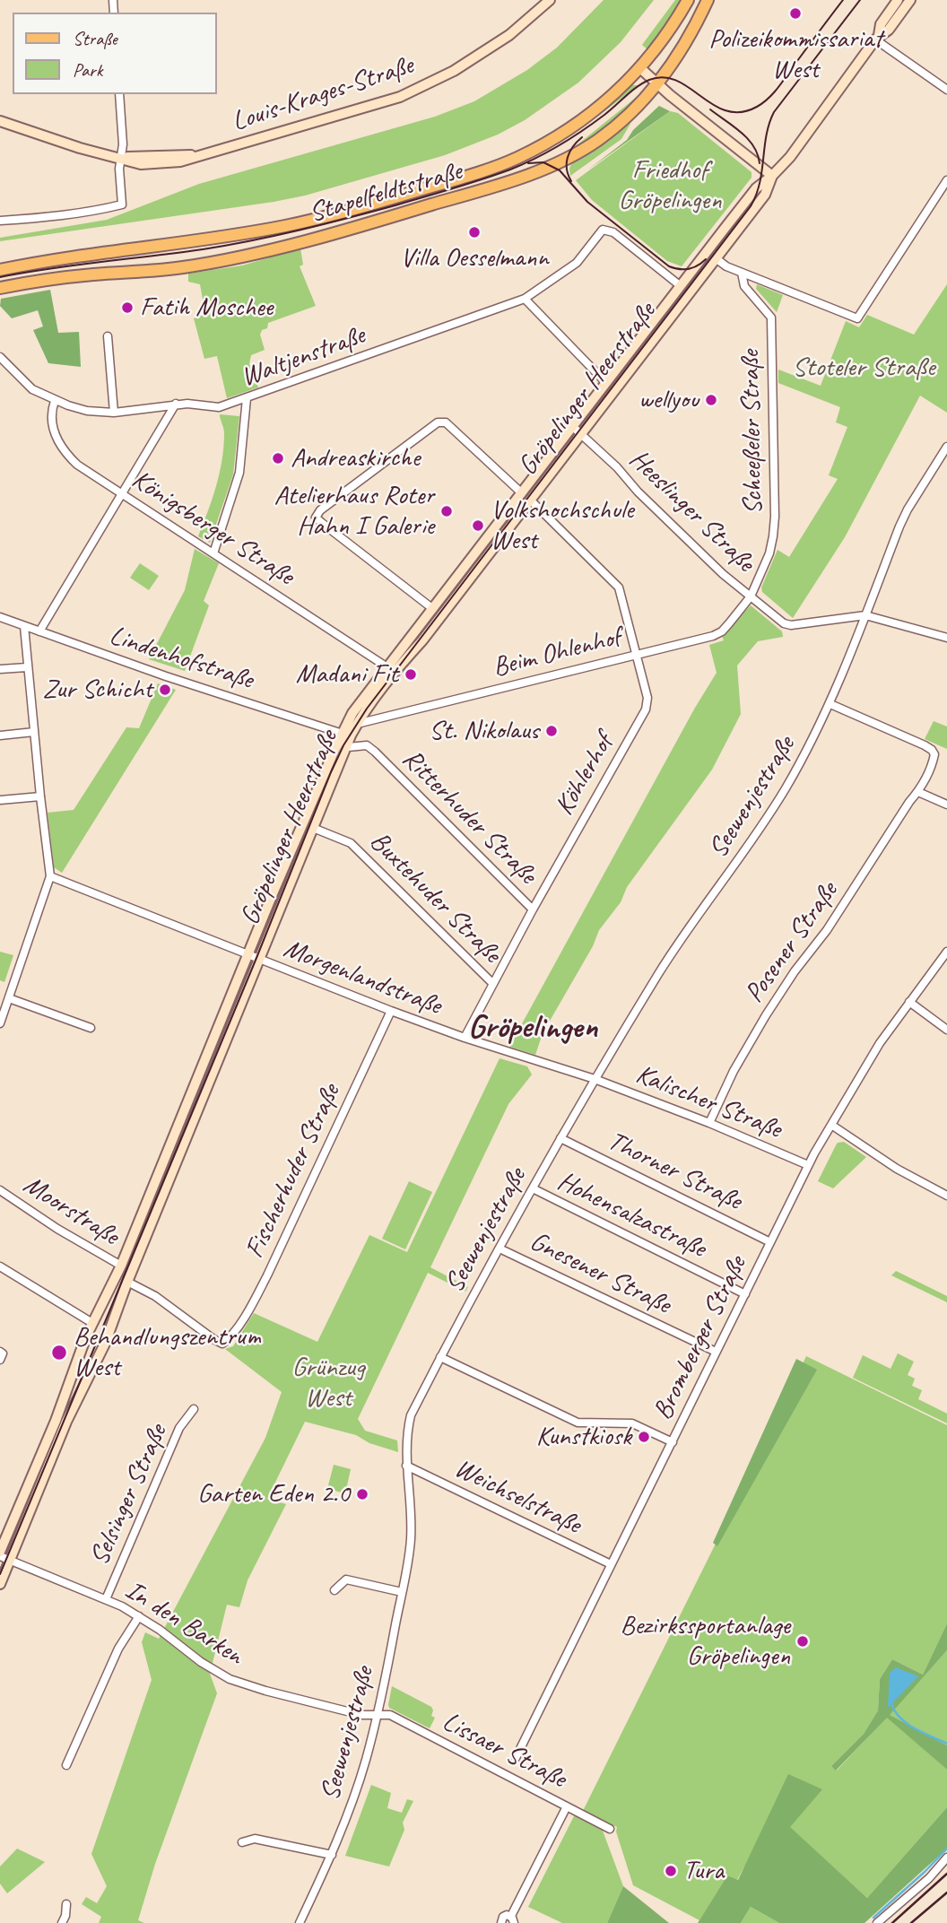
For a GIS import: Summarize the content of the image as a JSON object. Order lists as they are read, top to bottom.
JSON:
{
  "streets": {
    "main road": ["Louis-Krages-Straße", "Stapelfeldtstraße", "Gröpelinger Heerstraße"],
    "street": [
      "Waltjenstraße",
      "Scheeßeler Straße",
      "Heeslinger Straße",
      "Königsberger Straße",
      "Beim Ohlenhof",
      "Lindenhofstraße",
      "Köhlerhof",
      "Seewenjestraße",
      "Ritterhuder Straße",
      "Buxtehuder Straße",
      "Posener Straße",
      "Morgenlandstraße",
      "Kalischer Straße",
      "Fischerhuder Straße",
      "Thorner Straße",
      "Moorstraße",
      "Hohensalzastraße",
      "Gnesener Straße",
      "Bromberger Straße",
      "Selsinger Straße",
      "Weichselstraße",
      "In den Barken",
      "Lissaer Straße"
    ]
  },
  "crossings": [
    ["Waltjenstraße", "Gröpelinger Heerstraße"],
    ["Waltjenstraße", "Königsberger Straße"],
    ["Gröpelinger Heerstraße", "Heeslinger Straße"],
    ["Gröpelinger Heerstraße", "Königsberger Straße"],
    ["Gröpelinger Heerstraße", "Beim Ohlenhof"],
    ["Gröpelinger Heerstraße", "Lindenhofstraße"],
    ["Gröpelinger Heerstraße", "Köhlerhof"],
    ["Gröpelinger Heerstraße", "Ritterhuder Straße"],
    ["Gröpelinger Heerstraße", "Buxtehuder Straße"],
    ["Gröpelinger Heerstraße", "Morgenlandstraße"],
    ["Gröpelinger Heerstraße", "Moorstraße"],
    ["Gröpelinger Heerstraße", "In den Barken"],
    ["Scheeßeler Straße", "Heeslinger Straße"],
    ["Scheeßeler Straße", "Beim Ohlenhof"],
    ["Heeslinger Straße", "Beim Ohlenhof"],
    ["Heeslinger Straße", "Seewenjestraße"],
    ["Beim Ohlenhof", "Köhlerhof"],
    ["Köhlerhof", "Ritterhuder Straße"],
    ["Seewenjestraße", "Posener Straße"],
    ["Seewenjestraße", "Morgenlandstraße"],
    ["Seewenjestraße", "Kalischer Straße"],
    ["Seewenjestraße", "Thorner Straße"],
    ["Seewenjestraße", "Hohensalzastraße"],
    ["Seewenjestraße", "Gnesener Straße"],
    ["Seewenjestraße", "Weichselstraße"],
    ["Seewenjestraße", "In den Barken"],
    ["Seewenjestraße", "Lissaer Straße"],
    ["Ritterhuder Straße", "Buxtehuder Straße"],
    ["Ritterhuder Straße", "Morgenlandstraße"],
    ["Posener Straße", "Kalischer Straße"],
    ["Morgenlandstraße", "Kalischer Straße"],
    ["Morgenlandstraße", "Fischerhuder Straße"],
    ["Kalischer Straße", "Bromberger Straße"],
    ["Fischerhuder Straße", "Moorstraße"],
    ["Thorner Straße", "Bromberger Straße"],
    ["Hohensalzastraße", "Bromberger Straße"],
    ["Gnesener Straße", "Bromberger Straße"],
    ["Bromberger Straße", "Weichselstraße"],
    ["Selsinger Straße", "In den Barken"],
    ["In den Barken", "Lissaer Straße"]
  ],
  "districts": ["Gröpelingen"],
  "parks": ["Friedhof Gröpelingen", "Stoteler Straße", "Grünzug West"],
  "places": [
    "Polizeikommissariat West",
    "Villa Oesselmann",
    "Fatih Moschee",
    "wellyou",
    "Andreaskirche",
    "Atelierhaus Roter Hahn I Galerie",
    "Volkshochschule West",
    "Madani Fit",
    "Zur Schicht",
    "St. Nikolaus",
    "Behandlungszentrum West",
    "Kunstkiosk",
    "Garten Eden 2.0",
    "Bezirkssportanlage Gröpelingen",
    "Tura"
  ],
  "legend": ["Straße", "Park"]
}
